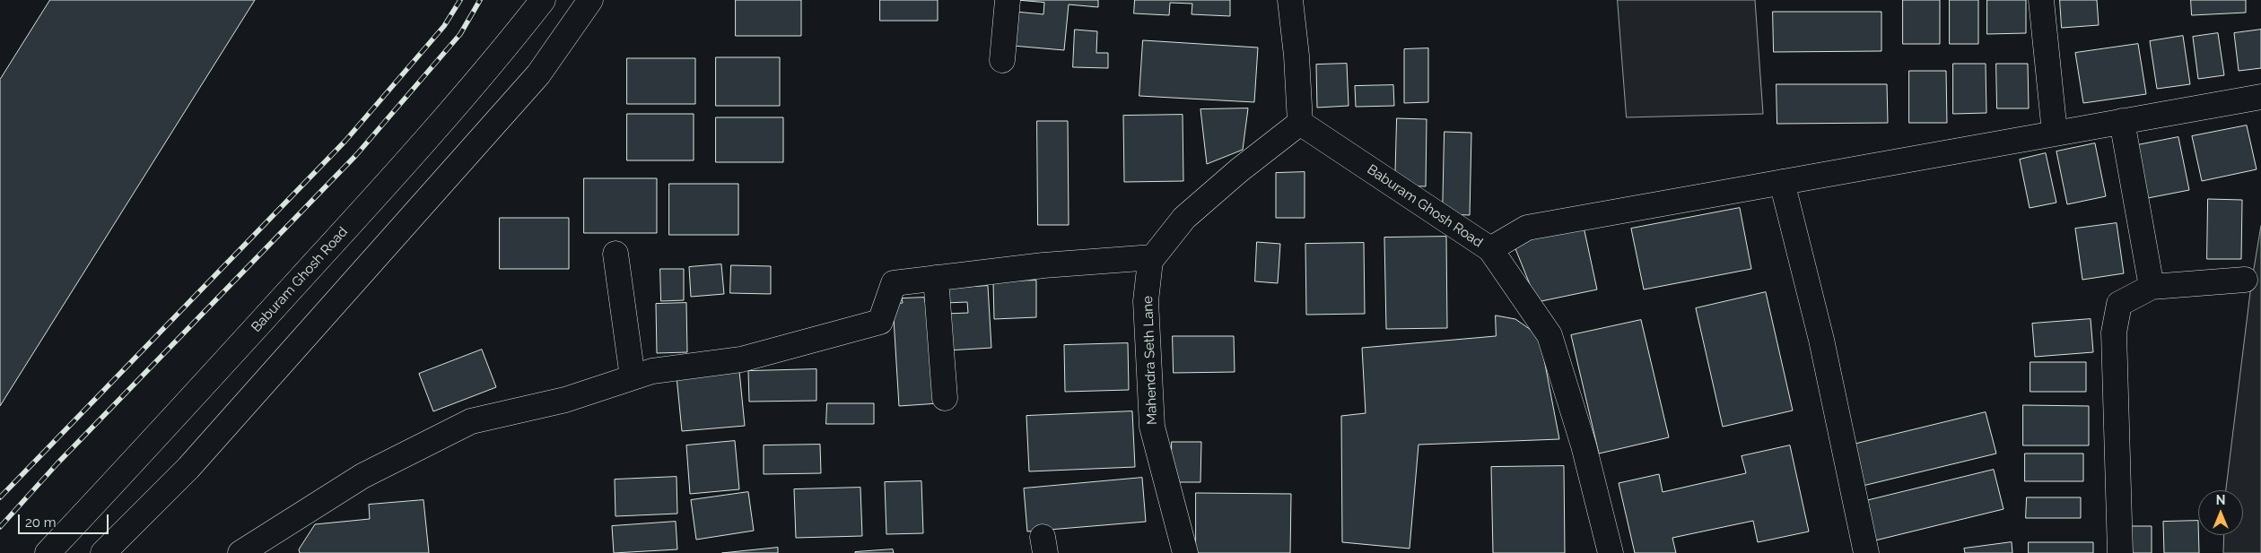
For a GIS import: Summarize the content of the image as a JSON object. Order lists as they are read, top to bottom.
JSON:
{
  "streets": {
    "street": ["Baburam Ghosh Road", "Mahendra Seth Lane"]
  },
  "crossings": [
    ["Baburam Ghosh Road", "Mahendra Seth Lane"]
  ],
  "scale_bar": "20 m",
  "north": "top"
}
